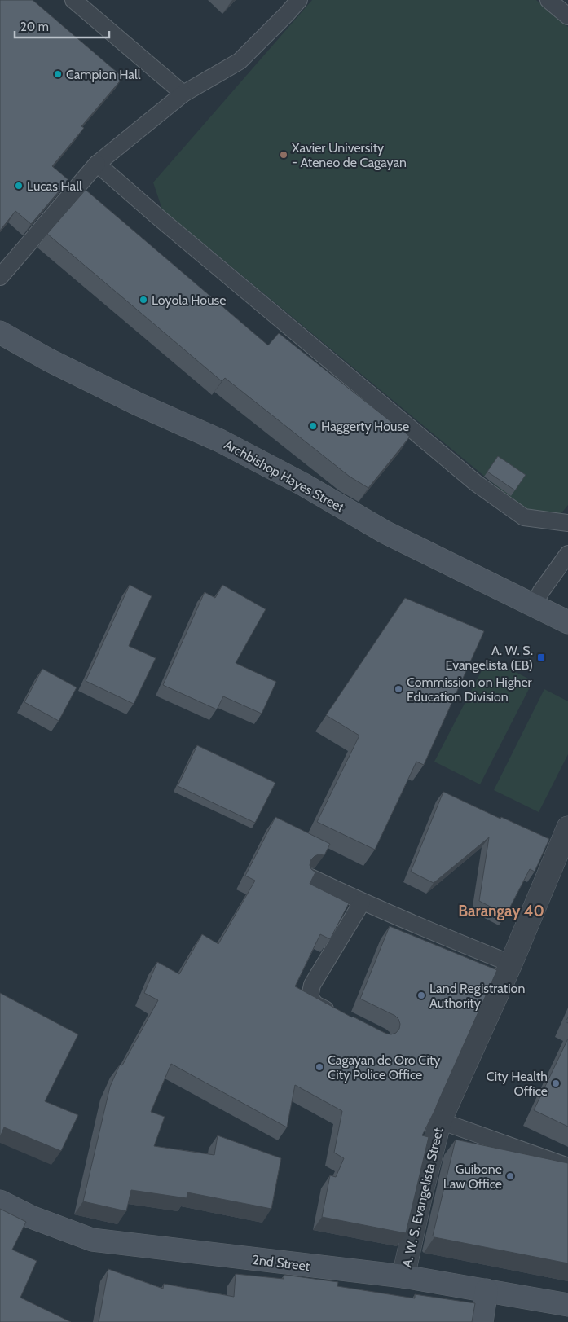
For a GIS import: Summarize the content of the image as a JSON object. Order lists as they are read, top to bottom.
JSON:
{
  "streets": {
    "street": ["Archbishop Hayes Street", "A. W. S. Evangelista Street", "2nd Street"]
  },
  "crossings": [
    ["A. W. S. Evangelista Street", "2nd Street"]
  ],
  "districts": ["Barangay 40"],
  "places": {
    "other": [
      "Campion Hall",
      "Xavier University - Ateneo de Cagayan",
      "Lucas Hall",
      "Loyola House",
      "Haggerty House",
      "Commission on Higher Education Division",
      "Land Registration Authority",
      "Cagayan de Oro City City Police Office",
      "City Health Office",
      "Guibone Law Office"
    ],
    "transit": ["A. W. S. Evangelista (EB)"]
  },
  "scale_bar": "20 m"
}
